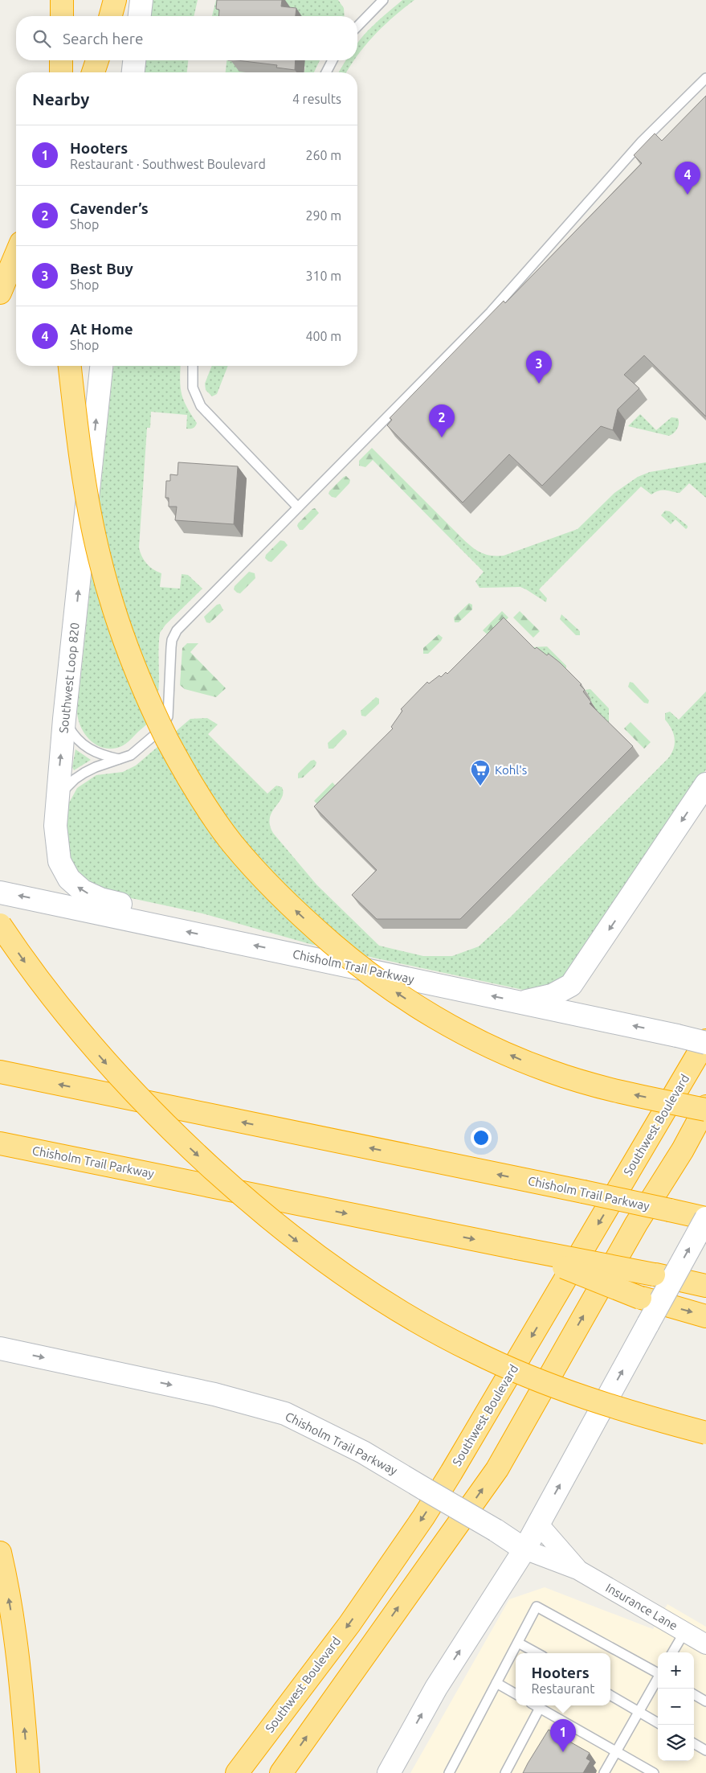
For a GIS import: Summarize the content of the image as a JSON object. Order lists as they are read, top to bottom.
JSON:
{
  "streets": {
    "highway": ["Chisholm Trail Parkway", "Southwest Boulevard"],
    "main road": ["Southwest Loop 820"],
    "street": ["Insurance Lane"]
  },
  "crossings": [
    ["Southwest Loop 820", "Chisholm Trail Parkway"],
    ["Chisholm Trail Parkway", "Southwest Boulevard"],
    ["Chisholm Trail Parkway", "Insurance Lane"]
  ],
  "one_way": ["Southwest Loop 820"],
  "places": {
    "supermarket": ["Kohl's"]
  },
  "page": {
    "search": "Search here",
    "heading": ["Nearby", "4 results"],
    "list": [
      {
        "mark": "1",
        "name": "Hooters",
        "note": "Restaurant · Southwest Boulevard",
        "value": "260 m"
      },
      {
        "mark": "2",
        "name": "Cavender’s",
        "note": "Shop",
        "value": "290 m"
      },
      {
        "mark": "3",
        "name": "Best Buy",
        "note": "Shop",
        "value": "310 m"
      },
      {
        "mark": "4",
        "name": "At Home",
        "note": "Shop",
        "value": "400 m"
      }
    ],
    "pins": [
      "4",
      "3",
      "2",
      "1"
    ],
    "map_buttons": ["+", "−"],
    "popup": ["Hooters", "Restaurant"]
  }
}
